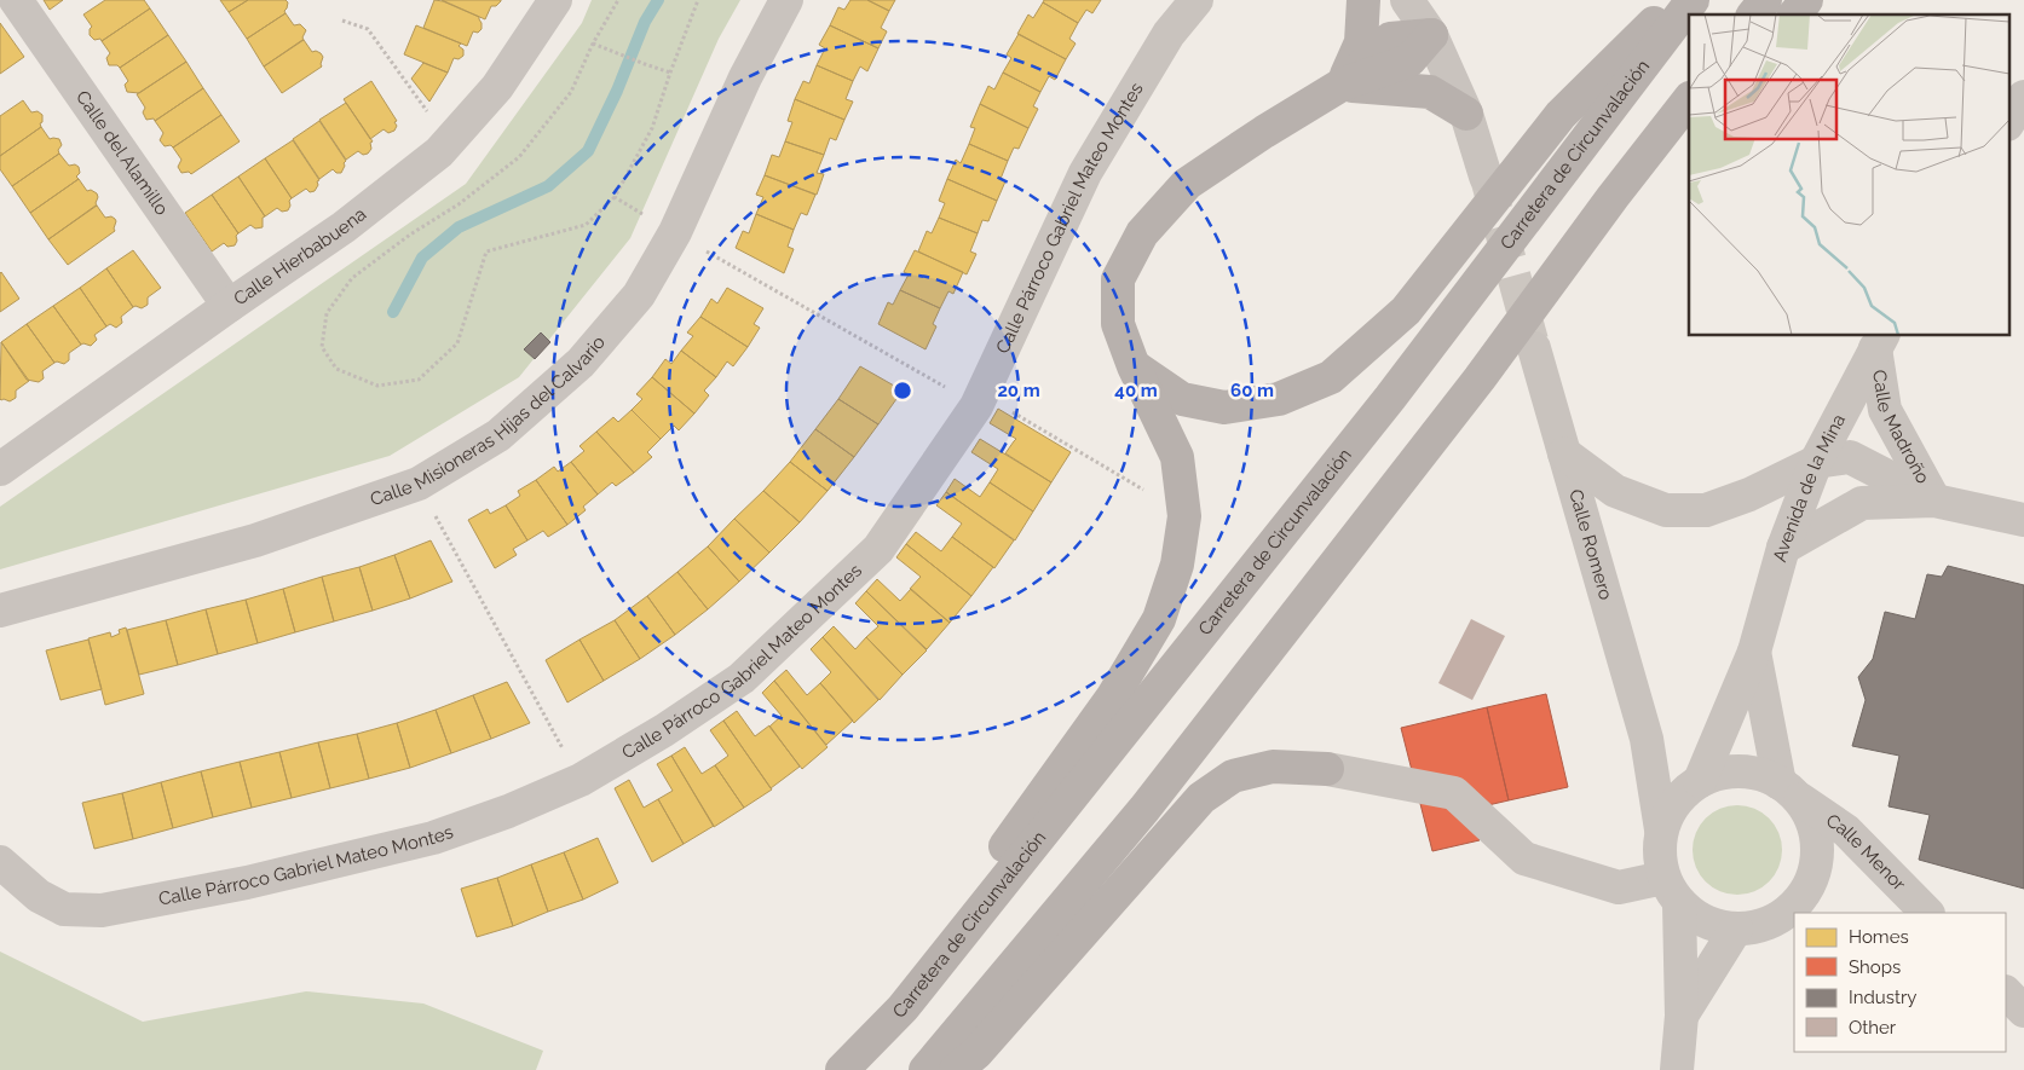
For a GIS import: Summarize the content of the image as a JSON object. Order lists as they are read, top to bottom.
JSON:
{
  "streets": {
    "main road": ["Carretera de Circunvalación"],
    "street": [
      "Calle del Alamillo",
      "Calle Párroco Gabriel Mateo Montes",
      "Calle Hierbabuena",
      "Calle Misioneras Hijas del Calvario",
      "Calle Madroño",
      "Avenida de la Mina",
      "Calle Romero",
      "Calle Menor"
    ]
  },
  "crossings": [
    ["Calle del Alamillo", "Calle Hierbabuena"],
    ["Calle Madroño", "Avenida de la Mina"],
    ["Calle Madroño", "Calle Romero"],
    ["Avenida de la Mina", "Calle Romero"],
    ["Avenida de la Mina", "Calle Menor"],
    ["Calle Romero", "Calle Menor"]
  ],
  "legend": [
    "Homes",
    "Shops",
    "Industry",
    "Other"
  ],
  "rings": ["20 m", "40 m", "60 m"]
}
